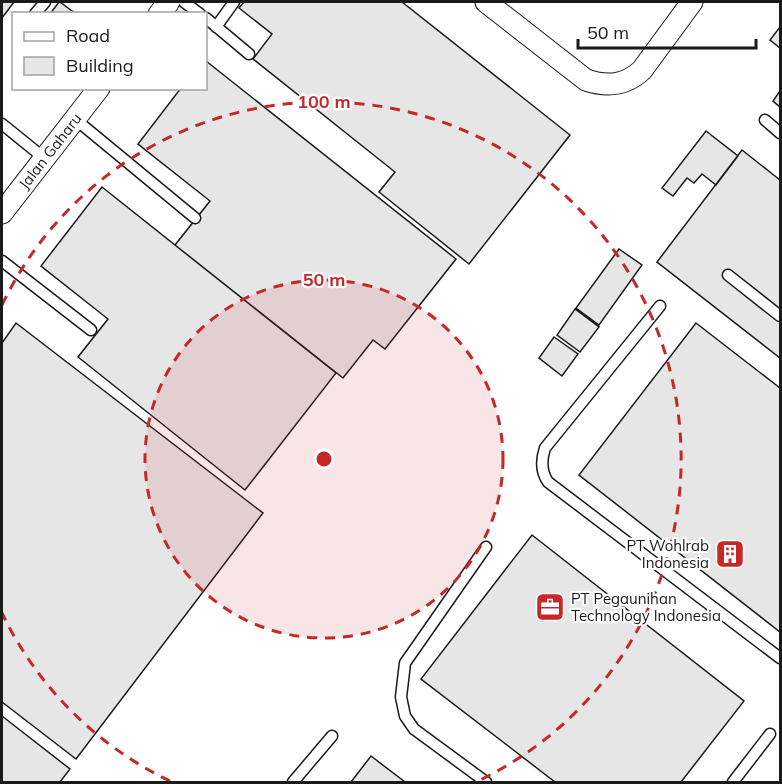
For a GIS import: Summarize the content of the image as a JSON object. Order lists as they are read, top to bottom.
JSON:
{
  "streets": {
    "street": ["Jalan Gaharu"]
  },
  "places": {
    "building": ["PT Wohlrab Indonesia"],
    "office": ["PT Pegaunihan Technology Indonesia"]
  },
  "legend": ["Road", "Building"],
  "scale_bar": "50 m",
  "rings": ["100 m", "50 m"]
}
